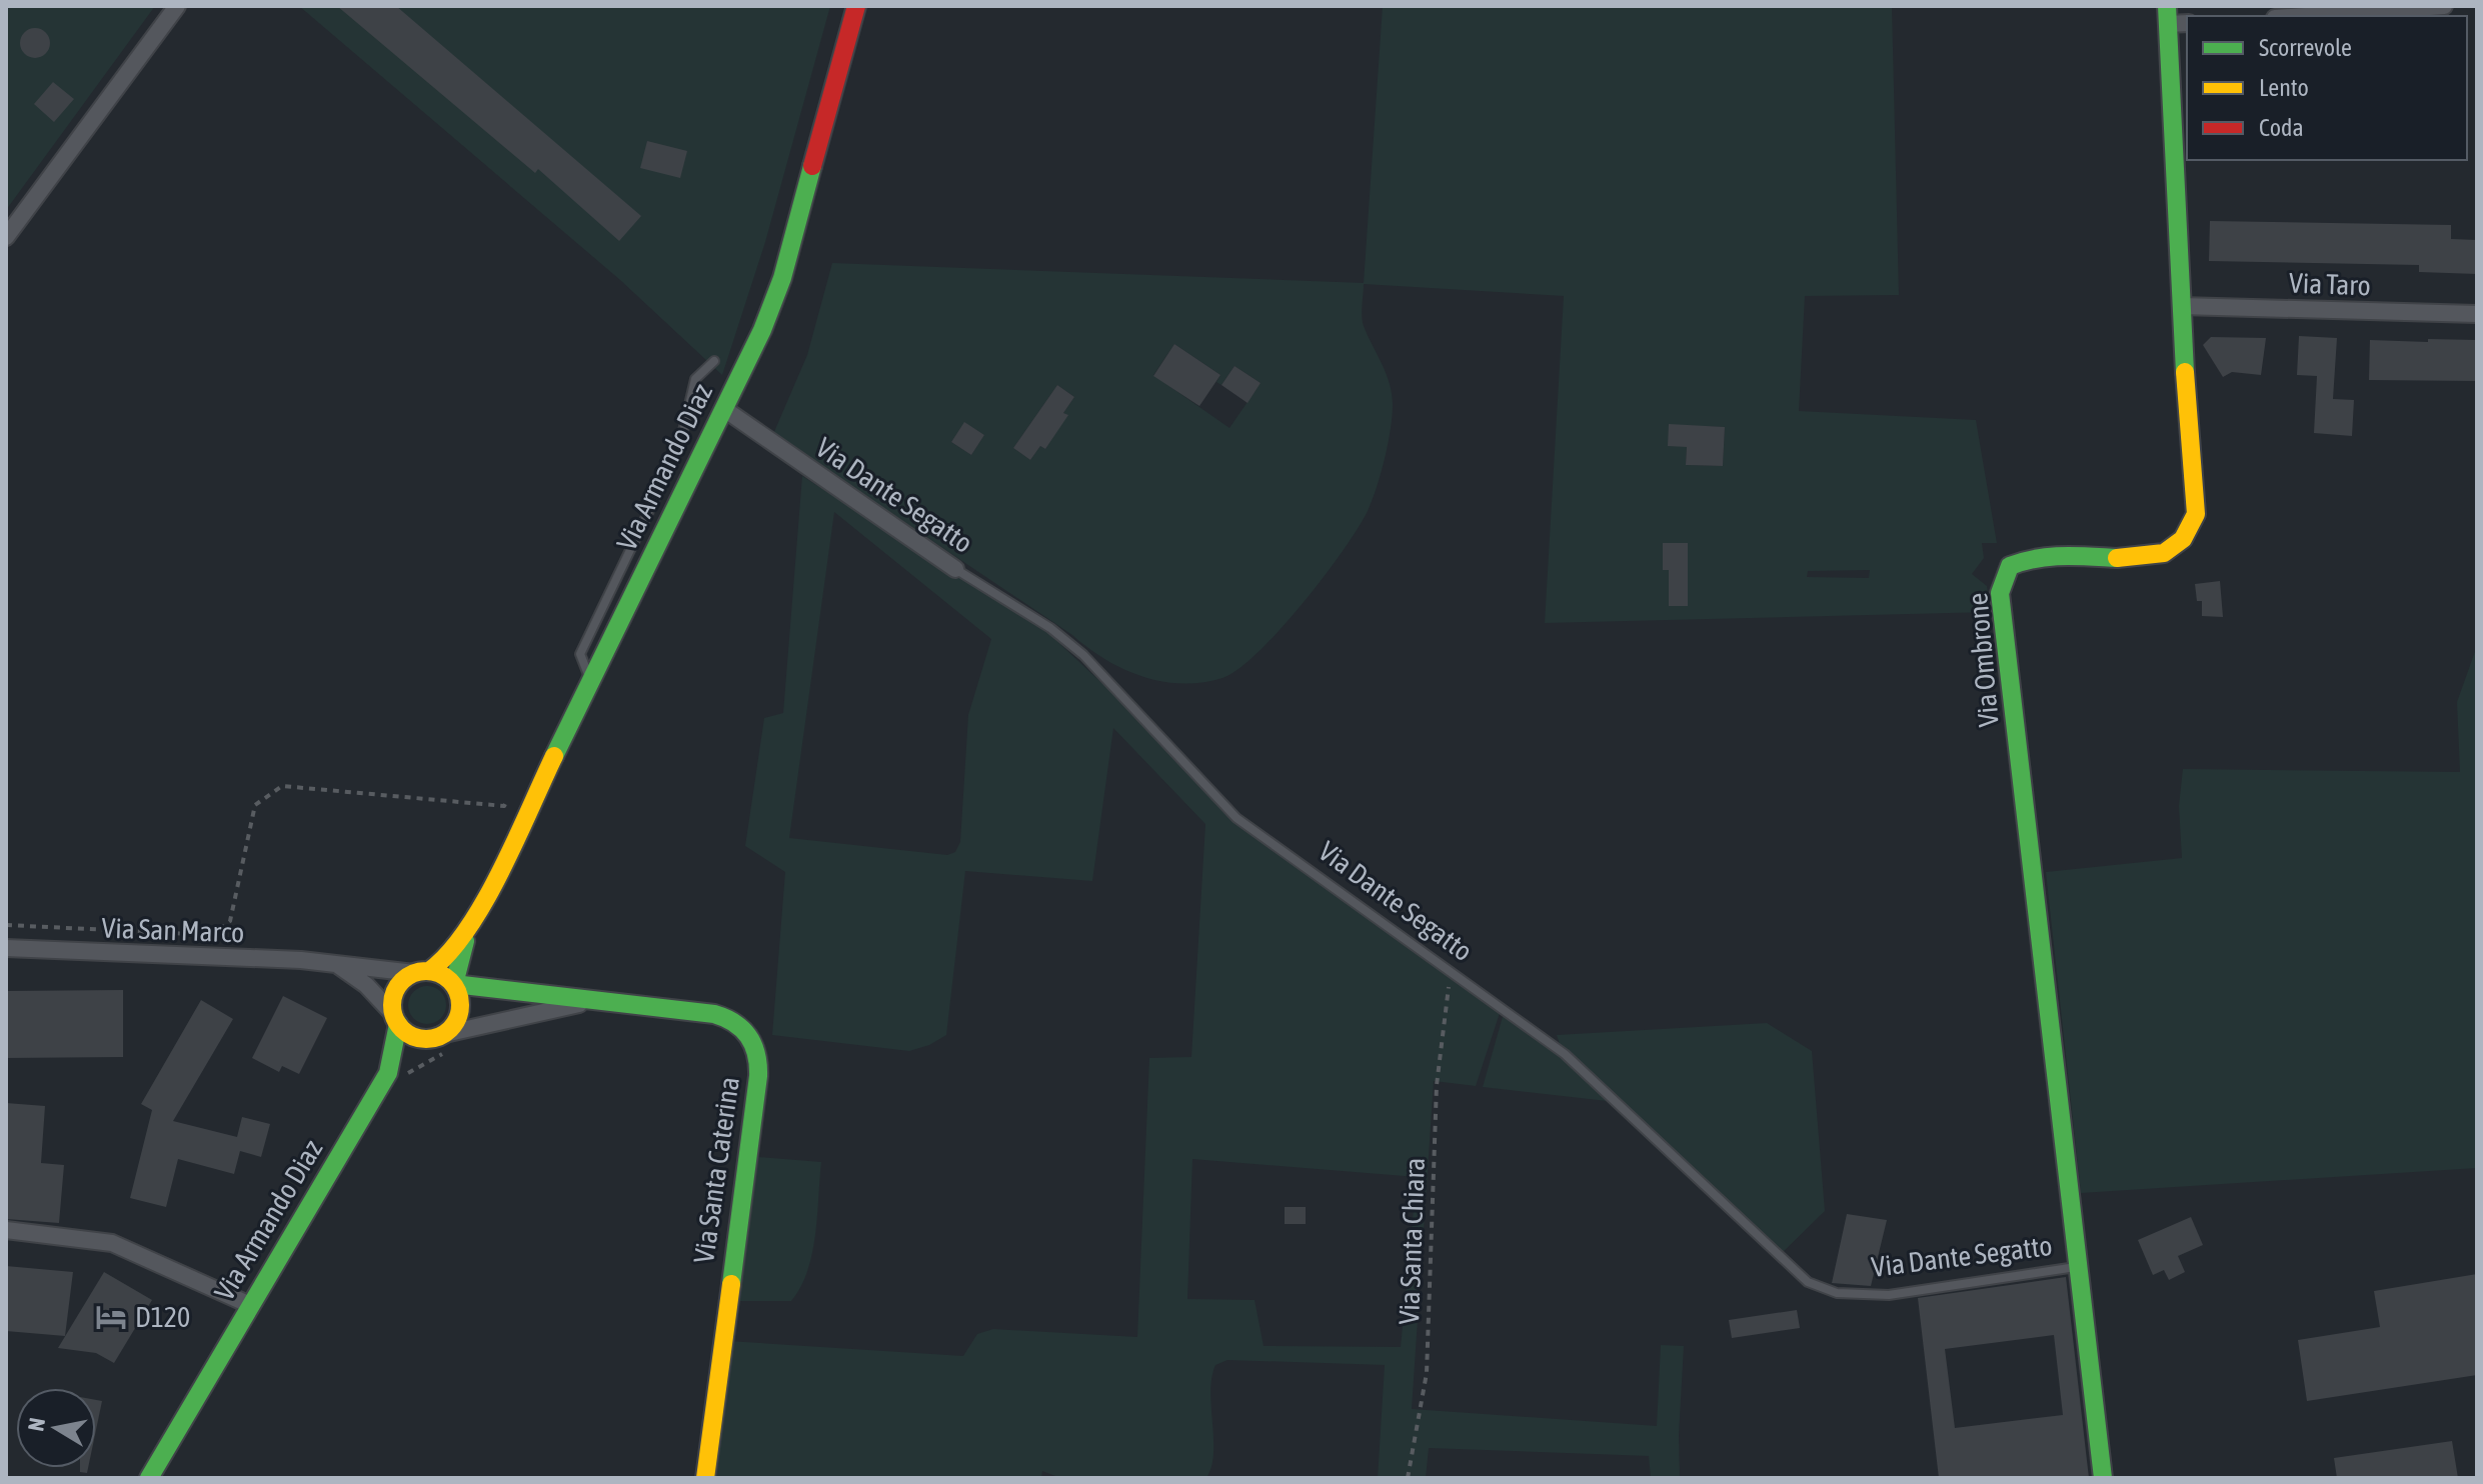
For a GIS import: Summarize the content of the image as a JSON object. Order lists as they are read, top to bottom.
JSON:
{
  "streets": {
    "street": [
      "Via Taro",
      "Via Armando Diaz",
      "Via Dante Segatto",
      "Via Ombrone",
      "Via San Marco",
      "Via Santa Caterina"
    ],
    "path": ["Via Santa Chiara"]
  },
  "crossings": [
    ["Via Taro", "Via Ombrone"],
    ["Via Armando Diaz", "Via Dante Segatto"],
    ["Via Armando Diaz", "Via San Marco"],
    ["Via Armando Diaz", "Via Santa Caterina"],
    ["Via Dante Segatto", "Via Ombrone"],
    ["Via San Marco", "Via Santa Caterina"]
  ],
  "places": {
    "hotel": ["D120"]
  },
  "legend": ["Scorrevole", "Lento", "Coda"],
  "north": "left"
}
